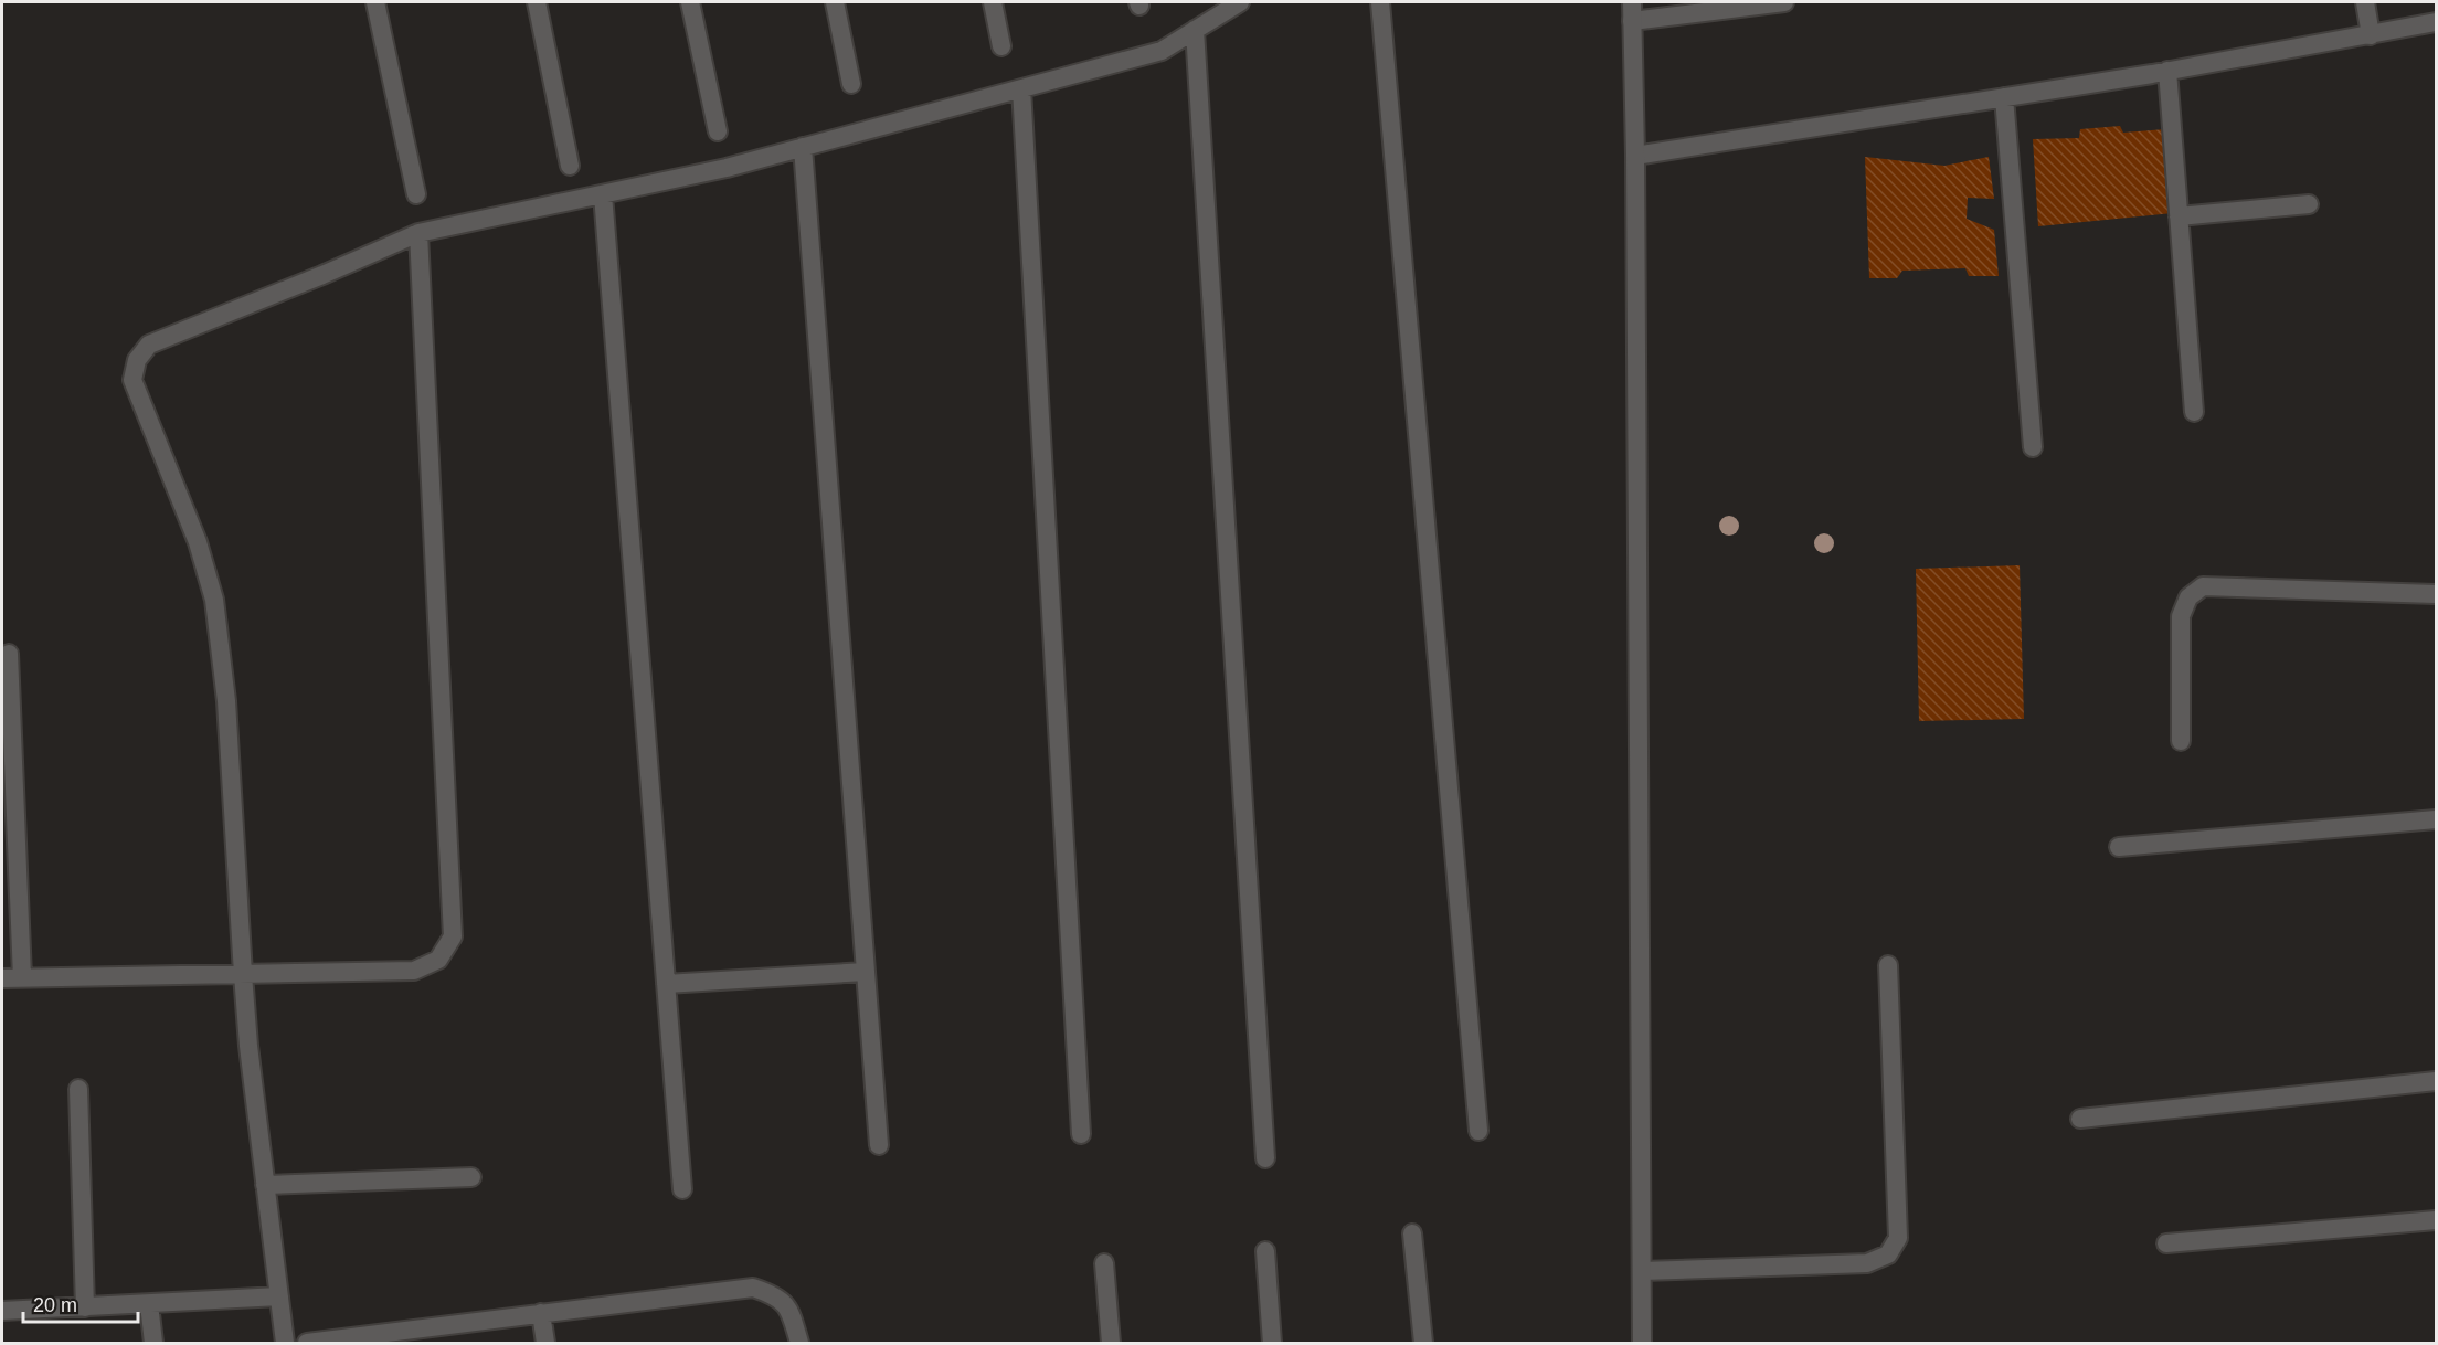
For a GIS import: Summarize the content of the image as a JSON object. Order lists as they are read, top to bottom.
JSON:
{
  "scale_bar": "20 m"
}
